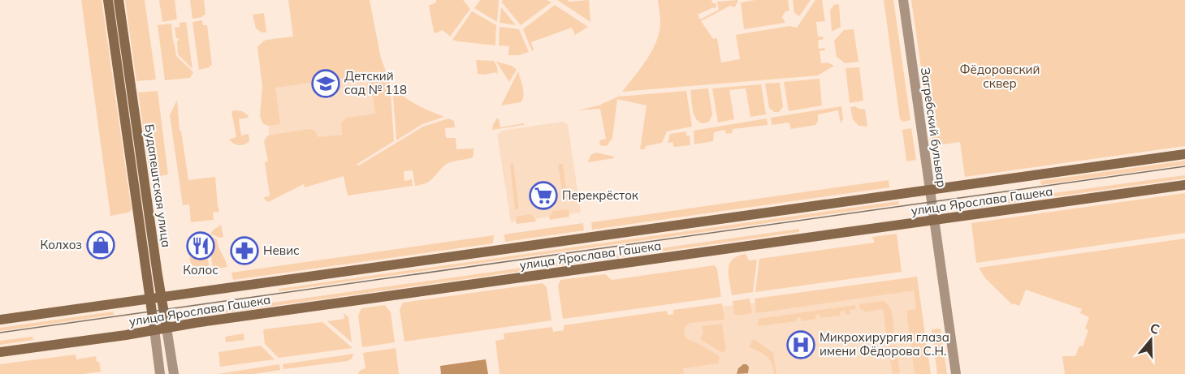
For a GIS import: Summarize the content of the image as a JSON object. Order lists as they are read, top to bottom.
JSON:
{
  "streets": {
    "street": ["Загребский бульвар", "Будапештская улица", "улица Ярослава Гашека"]
  },
  "crossings": [
    ["Загребский бульвар", "улица Ярослава Гашека"],
    ["Будапештская улица", "улица Ярослава Гашека"]
  ],
  "parks": ["Фёдоровский сквер"],
  "places": {
    "school or university": ["Детский сад № 118"],
    "supermarket": ["Перекрёсток"],
    "shop": ["Колхоз"],
    "restaurant": ["Колос"],
    "pharmacy": ["Невис"],
    "hospital": ["Микрохирургия глаза имени Фёдорова С.Н."]
  },
  "north": "top"
}
